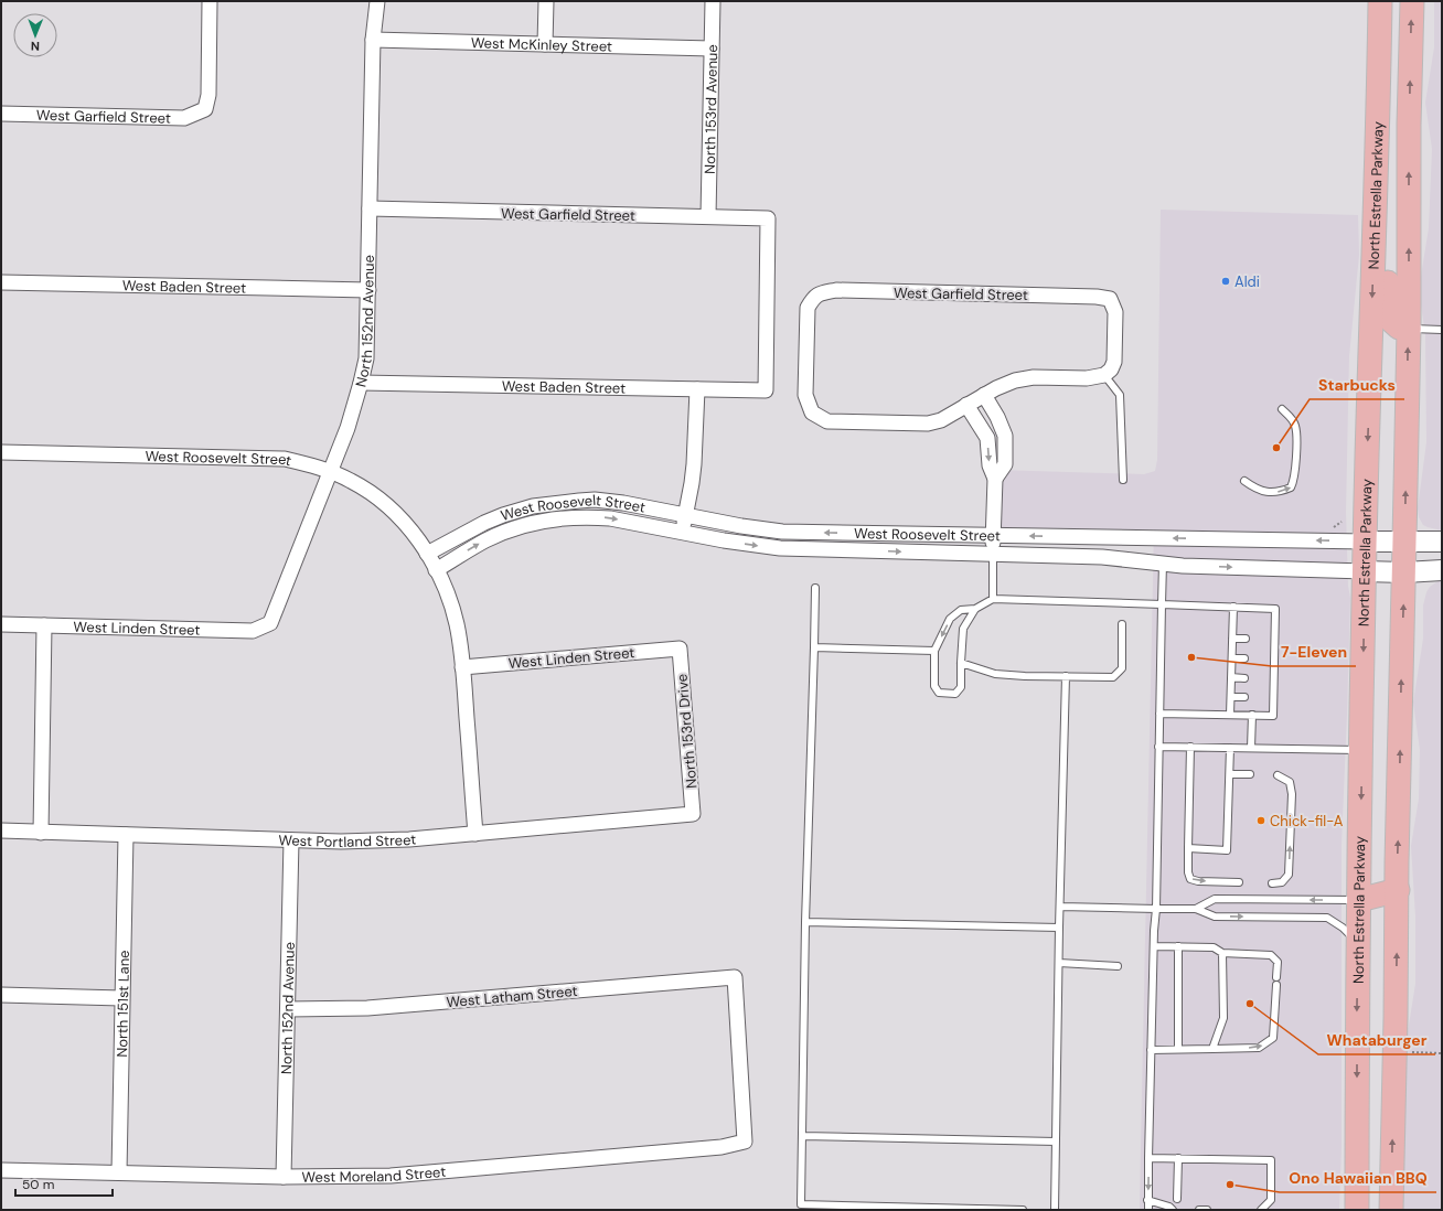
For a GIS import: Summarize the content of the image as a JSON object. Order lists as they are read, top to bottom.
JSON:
{
  "streets": {
    "main road": ["North Estrella Parkway"],
    "street": [
      "West McKinley Street",
      "North 153rd Avenue",
      "West Garfield Street",
      "West Baden Street",
      "North 152nd Avenue",
      "West Roosevelt Street",
      "West Linden Street",
      "North 153rd Drive",
      "West Portland Street",
      "West Latham Street",
      "North 151st Lane",
      "West Moreland Street"
    ]
  },
  "crossings": [
    ["West McKinley Street", "North 153rd Avenue"],
    ["West McKinley Street", "North 152nd Avenue"],
    ["North 153rd Avenue", "West Garfield Street"],
    ["West Garfield Street", "West Baden Street"],
    ["West Garfield Street", "North 152nd Avenue"],
    ["North Estrella Parkway", "West Roosevelt Street"],
    ["West Baden Street", "North 152nd Avenue"],
    ["North 152nd Avenue", "West Roosevelt Street"],
    ["North 152nd Avenue", "West Linden Street"],
    ["North 152nd Avenue", "West Portland Street"],
    ["North 152nd Avenue", "West Latham Street"],
    ["North 152nd Avenue", "West Moreland Street"],
    ["West Roosevelt Street", "West Linden Street"],
    ["West Roosevelt Street", "West Portland Street"],
    ["West Linden Street", "North 153rd Drive"],
    ["North 153rd Drive", "West Portland Street"],
    ["West Portland Street", "North 151st Lane"],
    ["West Latham Street", "West Moreland Street"],
    ["North 151st Lane", "West Moreland Street"]
  ],
  "places": [
    "Aldi",
    "Starbucks",
    "7-Eleven",
    "Chick-fil-A",
    "Whataburger",
    "Ono Hawaiian BBQ"
  ],
  "scale_bar": "50 m",
  "north": "bottom"
}
